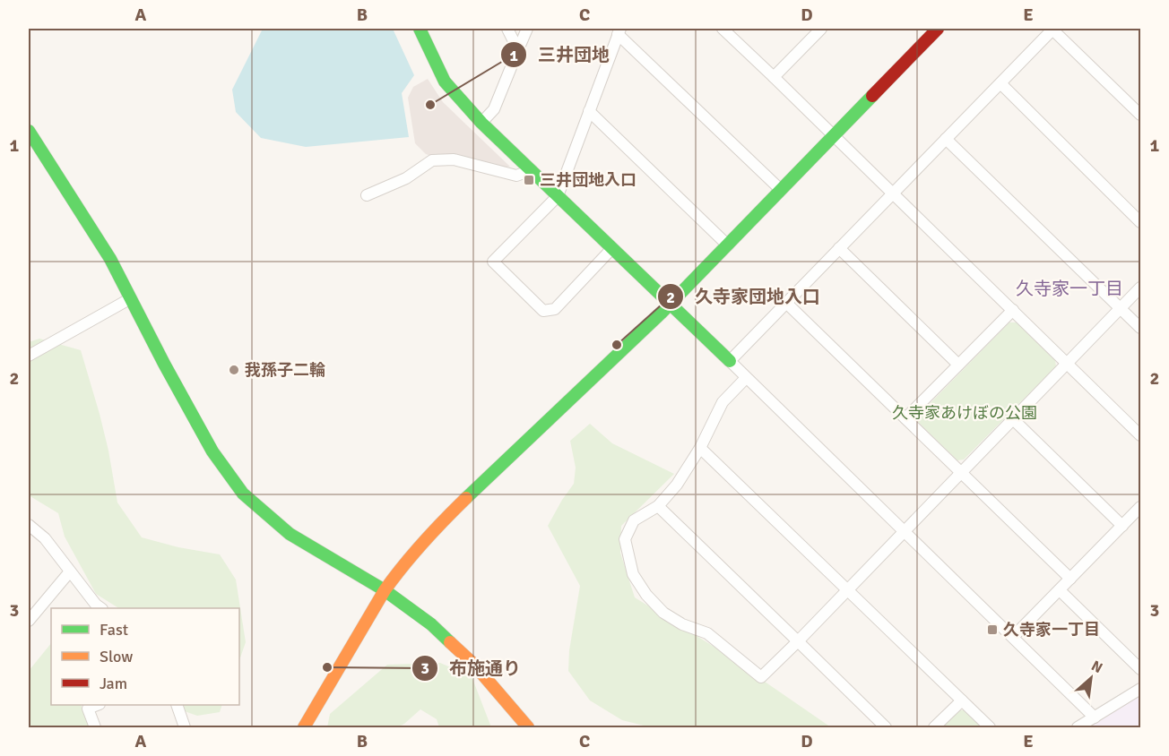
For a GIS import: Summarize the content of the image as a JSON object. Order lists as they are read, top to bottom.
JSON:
{
  "districts": ["久寺家一丁目"],
  "parks": ["久寺家あけぼの公園"],
  "places": {
    "other": [
      "三井団地",
      "久寺家団地入口",
      "我孫子二輪",
      "布施通り"
    ],
    "transit": ["三井団地入口", "久寺家一丁目"]
  },
  "legend": ["Fast", "Slow", "Jam"],
  "north": "top right",
  "grid": {
    "columns": [
      "A",
      "B",
      "C",
      "D",
      "E"
    ],
    "rows": ["1", "2", "3"]
  }
}
